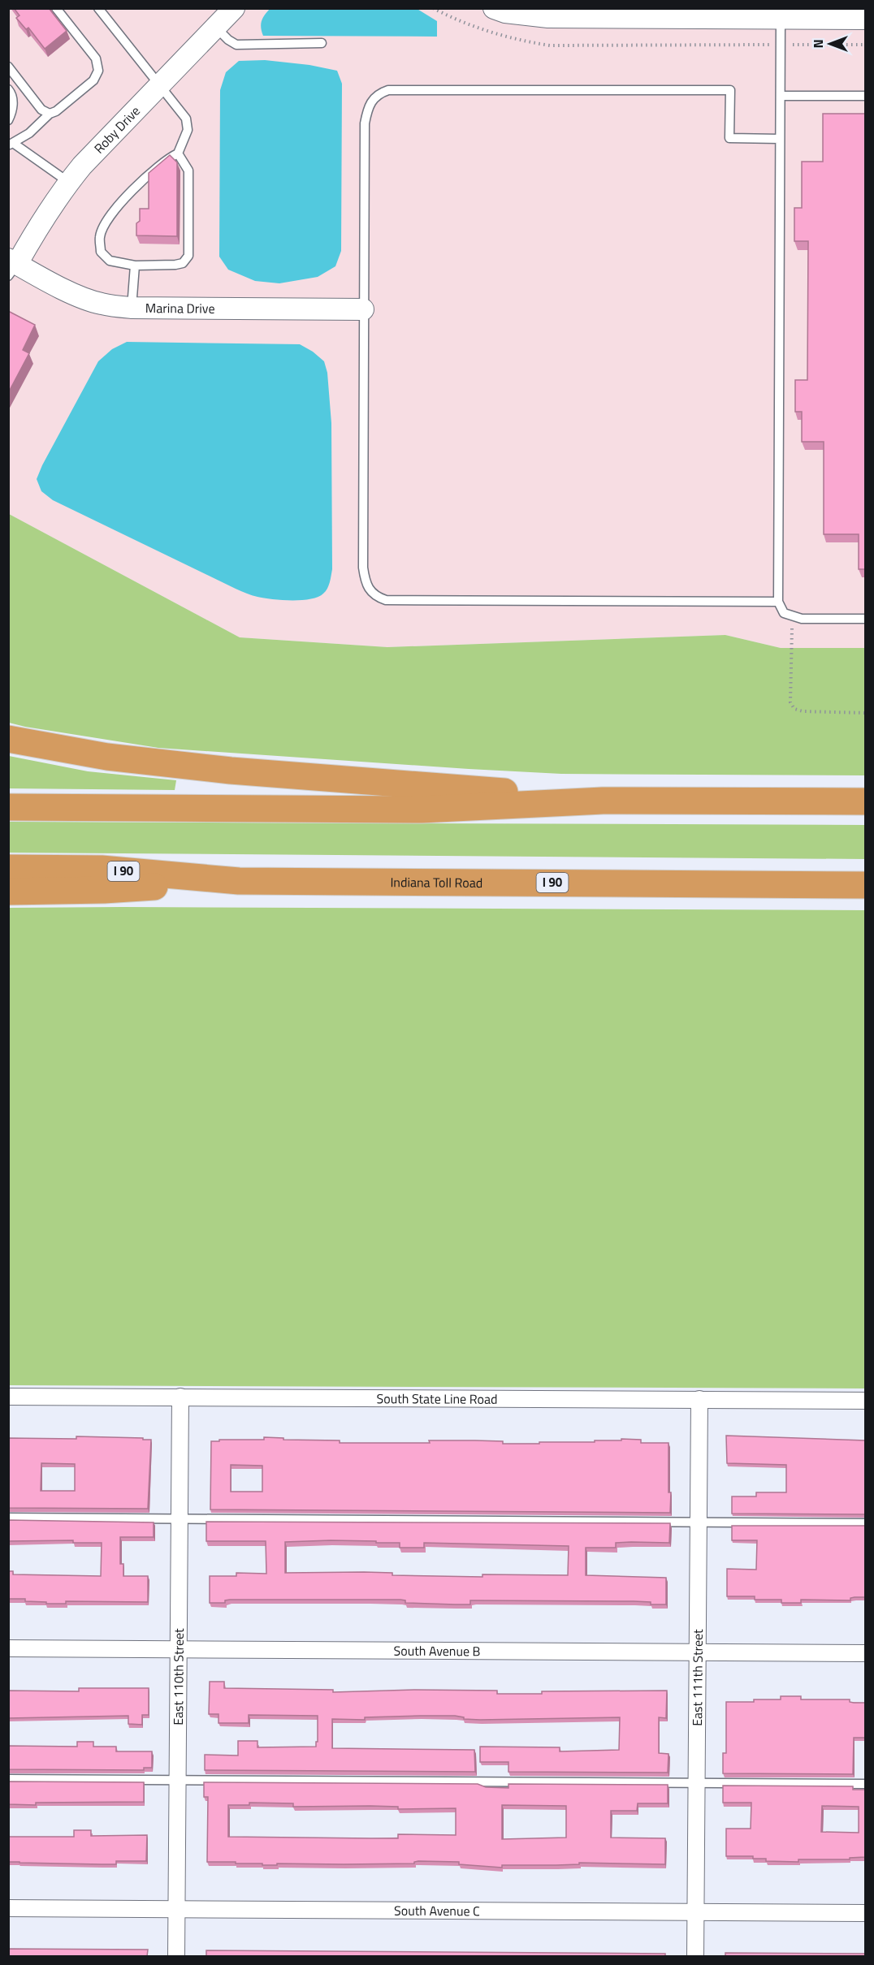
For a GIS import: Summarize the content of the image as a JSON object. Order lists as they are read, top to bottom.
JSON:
{
  "streets": {
    "highway": ["I 90", "Indiana Toll Road"],
    "street": [
      "Roby Drive",
      "Marina Drive",
      "South State Line Road",
      "South Avenue B",
      "East 110th Street",
      "East 111th Street",
      "South Avenue C"
    ]
  },
  "crossings": [
    ["Roby Drive", "Marina Drive"],
    ["South State Line Road", "East 110th Street"],
    ["South State Line Road", "East 111th Street"],
    ["South Avenue B", "East 110th Street"],
    ["South Avenue B", "East 111th Street"],
    ["East 110th Street", "South Avenue C"],
    ["East 111th Street", "South Avenue C"]
  ],
  "north": "left"
}
